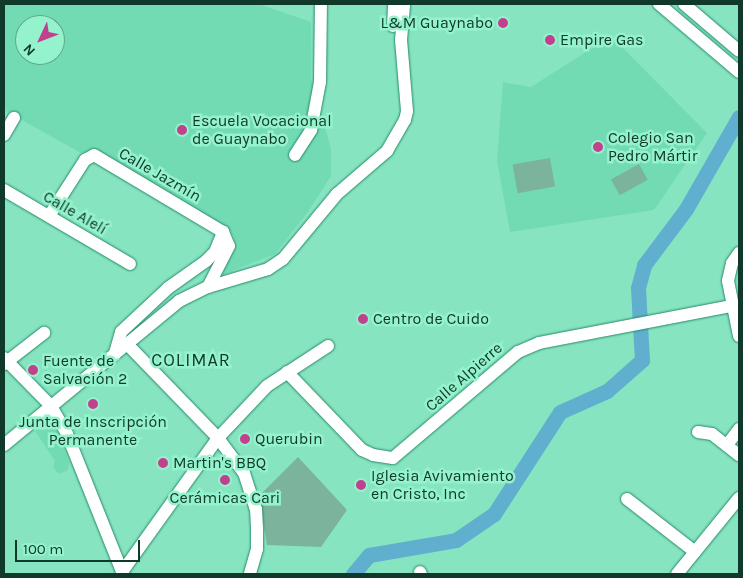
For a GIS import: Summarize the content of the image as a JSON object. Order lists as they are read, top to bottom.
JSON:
{
  "streets": {
    "street": ["Calle Jazmín", "Calle Alelí", "Calle Alpierre"]
  },
  "crossings": [
    ["Calle Jazmín", "Calle Alelí"]
  ],
  "districts": ["COLIMAR"],
  "places": [
    "L&M Guaynabo",
    "Empire Gas",
    "Escuela Vocacional de Guaynabo",
    "Colegio San Pedro Mártir",
    "Centro de Cuido",
    "Fuente de Salvación 2",
    "Junta de Inscripción Permanente",
    "Querubin",
    "Martin's BBQ",
    "Cerámicas Cari",
    "Iglesia Avivamiento en Cristo, Inc"
  ],
  "scale_bar": "100 m",
  "north": "bottom left"
}
